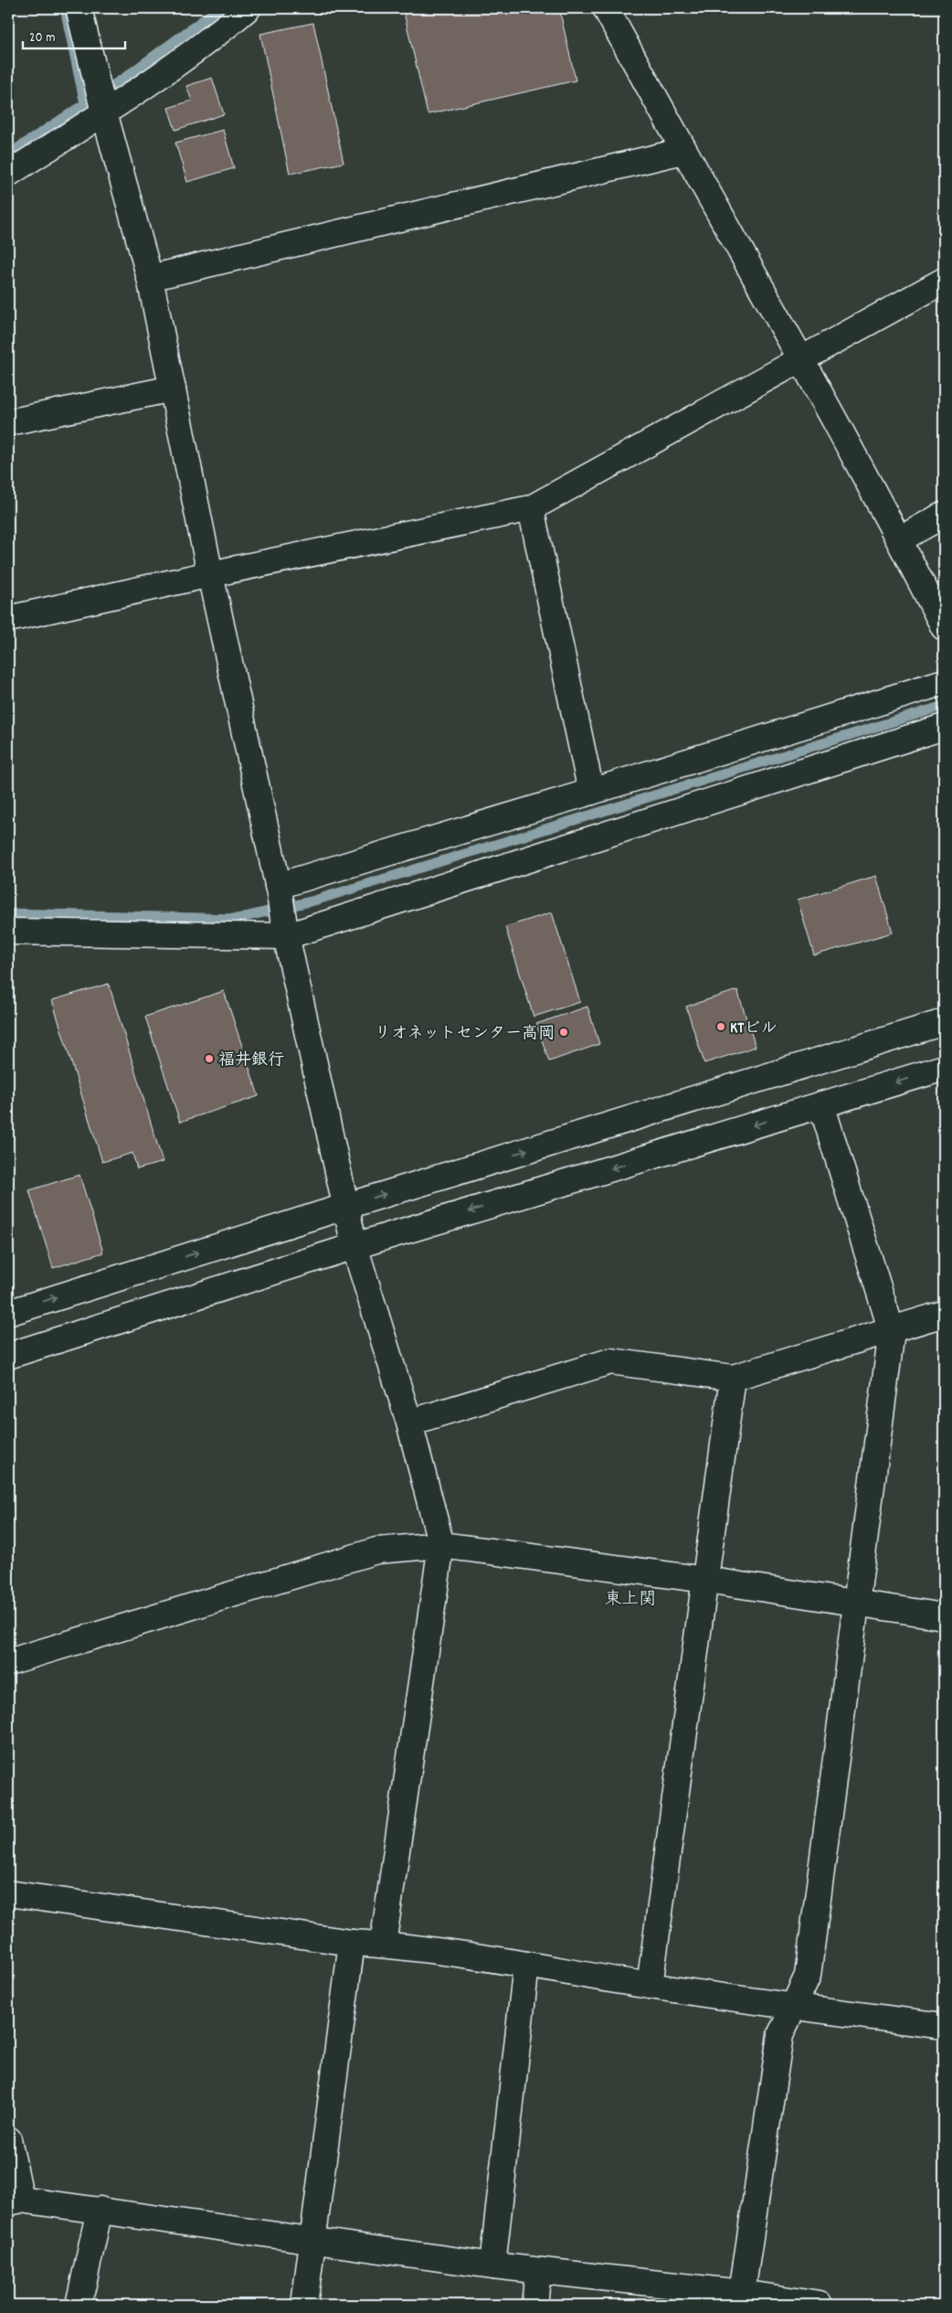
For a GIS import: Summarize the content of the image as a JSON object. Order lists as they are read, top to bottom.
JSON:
{
  "districts": ["東上関"],
  "places": ["KTビル", "リオネットセンター高岡", "福井銀行"],
  "scale_bar": "20 m"
}
